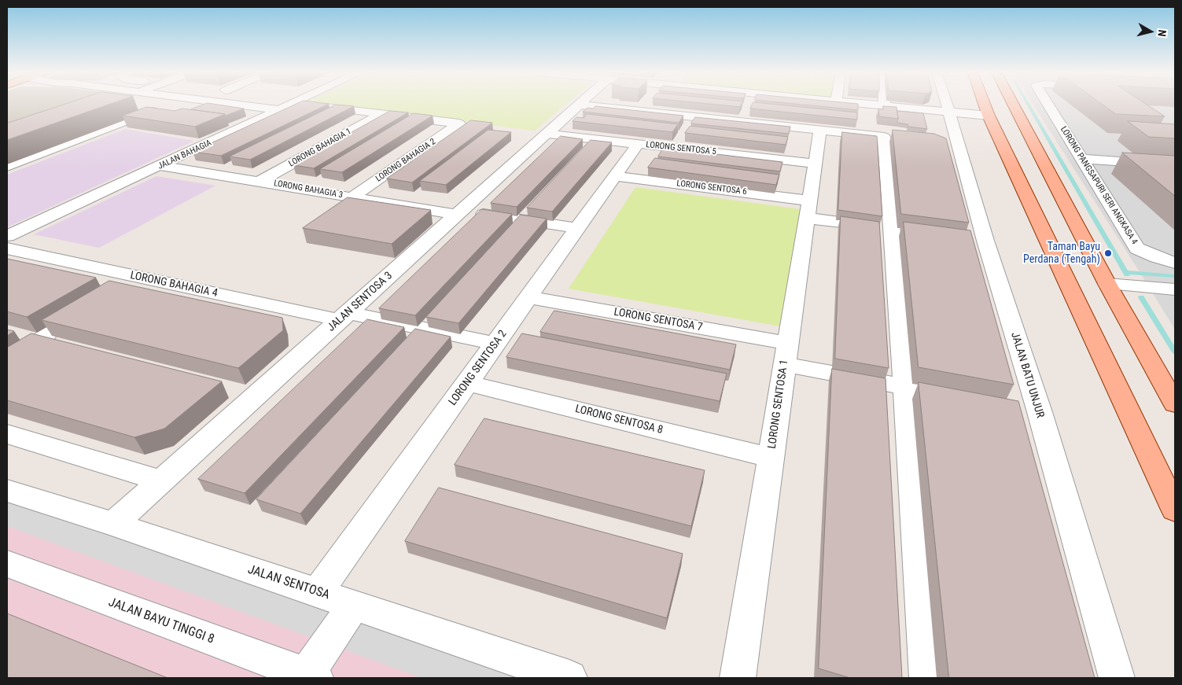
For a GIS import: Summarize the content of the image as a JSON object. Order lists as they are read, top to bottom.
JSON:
{
  "streets": {
    "street": [
      "LORONG BAHAGIA 1",
      "LORONG SENTOSA 5",
      "JALAN BAHAGIA",
      "LORONG BAHAGIA 2",
      "LORONG PANGSAPURI SERI ANGKASA 4",
      "LORONG SENTOSA 6",
      "LORONG BAHAGIA 3",
      "LORONG BAHAGIA 4",
      "JALAN SENTOSA 3",
      "LORONG SENTOSA 7",
      "LORONG SENTOSA 2",
      "JALAN BATU UNJUR",
      "LORONG SENTOSA 1",
      "LORONG SENTOSA 8",
      "JALAN SENTOSA",
      "JALAN BAYU TINGGI 8"
    ]
  },
  "crossings": [
    ["LORONG BAHAGIA 1", "LORONG BAHAGIA 2"],
    ["LORONG BAHAGIA 1", "LORONG BAHAGIA 3"],
    ["LORONG SENTOSA 5", "JALAN SENTOSA 3"],
    ["LORONG SENTOSA 5", "LORONG SENTOSA 2"],
    ["LORONG SENTOSA 5", "LORONG SENTOSA 1"],
    ["JALAN BAHAGIA", "LORONG BAHAGIA 3"],
    ["LORONG BAHAGIA 2", "LORONG BAHAGIA 3"],
    ["LORONG SENTOSA 6", "LORONG SENTOSA 2"],
    ["LORONG SENTOSA 6", "LORONG SENTOSA 1"],
    ["LORONG BAHAGIA 3", "JALAN SENTOSA 3"],
    ["LORONG BAHAGIA 3", "LORONG SENTOSA 2"],
    ["LORONG BAHAGIA 4", "JALAN SENTOSA 3"],
    ["LORONG BAHAGIA 4", "LORONG SENTOSA 2"],
    ["JALAN SENTOSA 3", "JALAN SENTOSA"],
    ["LORONG SENTOSA 7", "LORONG SENTOSA 2"],
    ["LORONG SENTOSA 7", "LORONG SENTOSA 1"],
    ["LORONG SENTOSA 2", "LORONG SENTOSA 8"],
    ["LORONG SENTOSA 2", "JALAN SENTOSA"],
    ["LORONG SENTOSA 1", "LORONG SENTOSA 8"]
  ],
  "places": ["Taman Bayu Perdana (Tengah)"],
  "north": "right"
}
